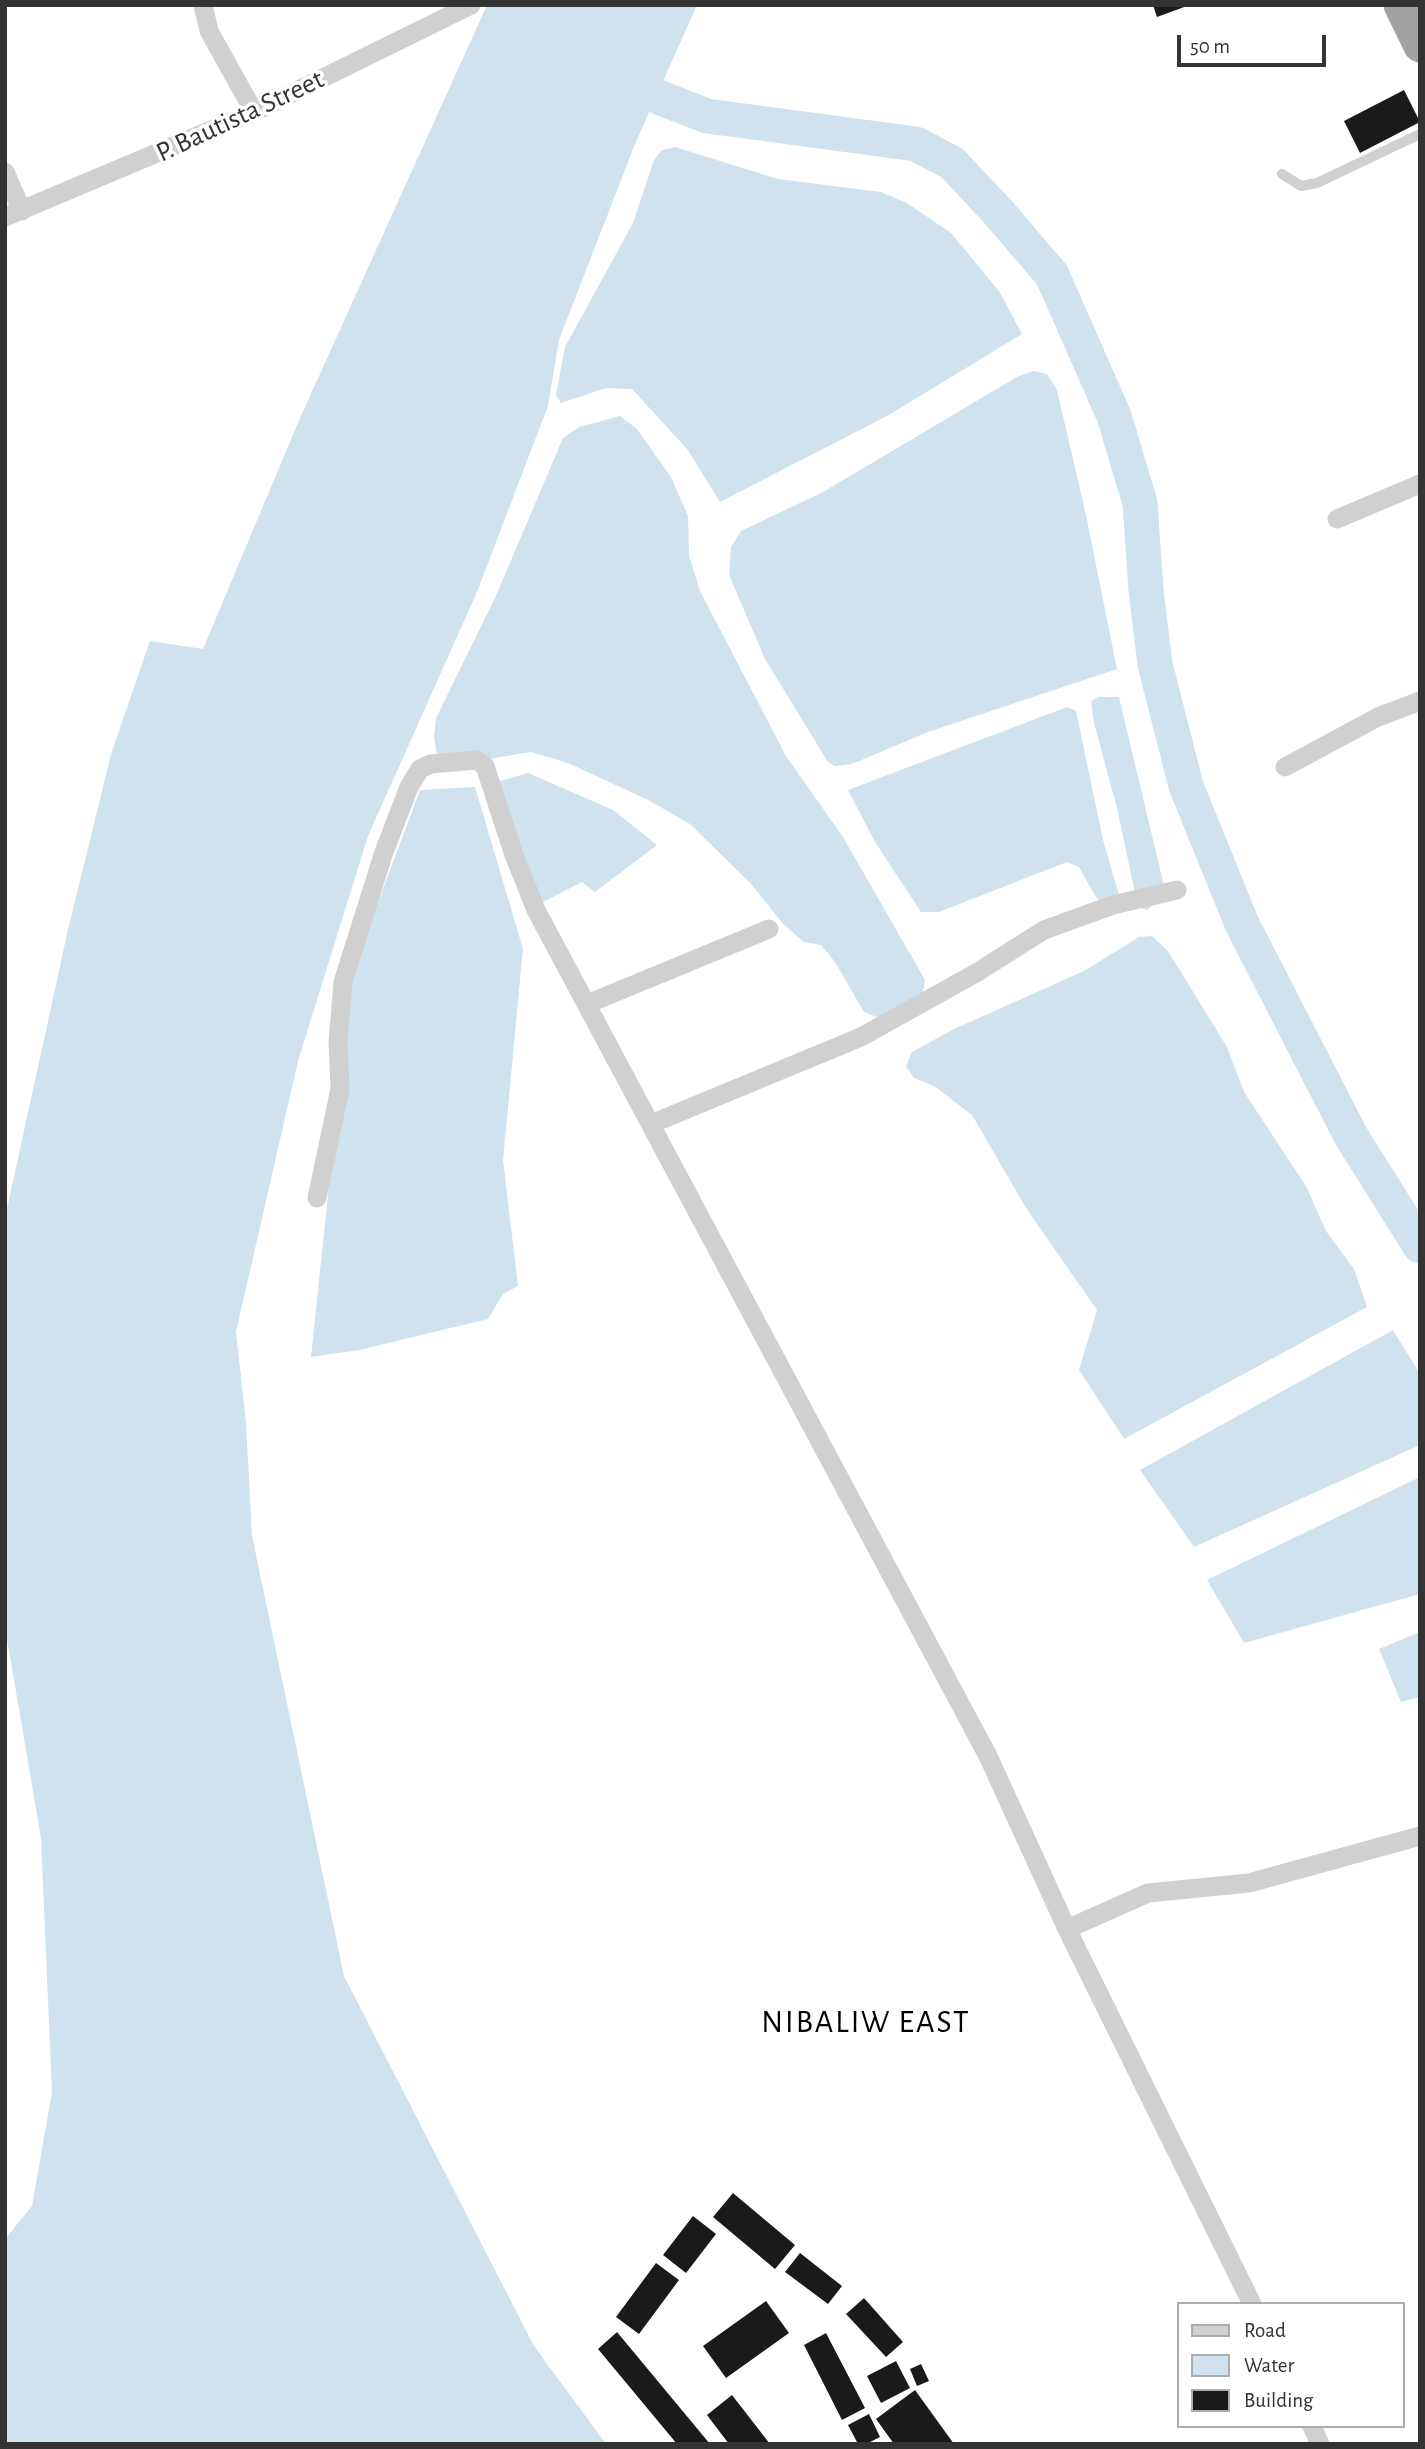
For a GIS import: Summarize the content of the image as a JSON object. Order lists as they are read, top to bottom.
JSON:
{
  "streets": {
    "street": ["P. Bautista Street"]
  },
  "districts": ["NIBALIW EAST"],
  "legend": ["Road", "Water", "Building"],
  "scale_bar": "50 m"
}
